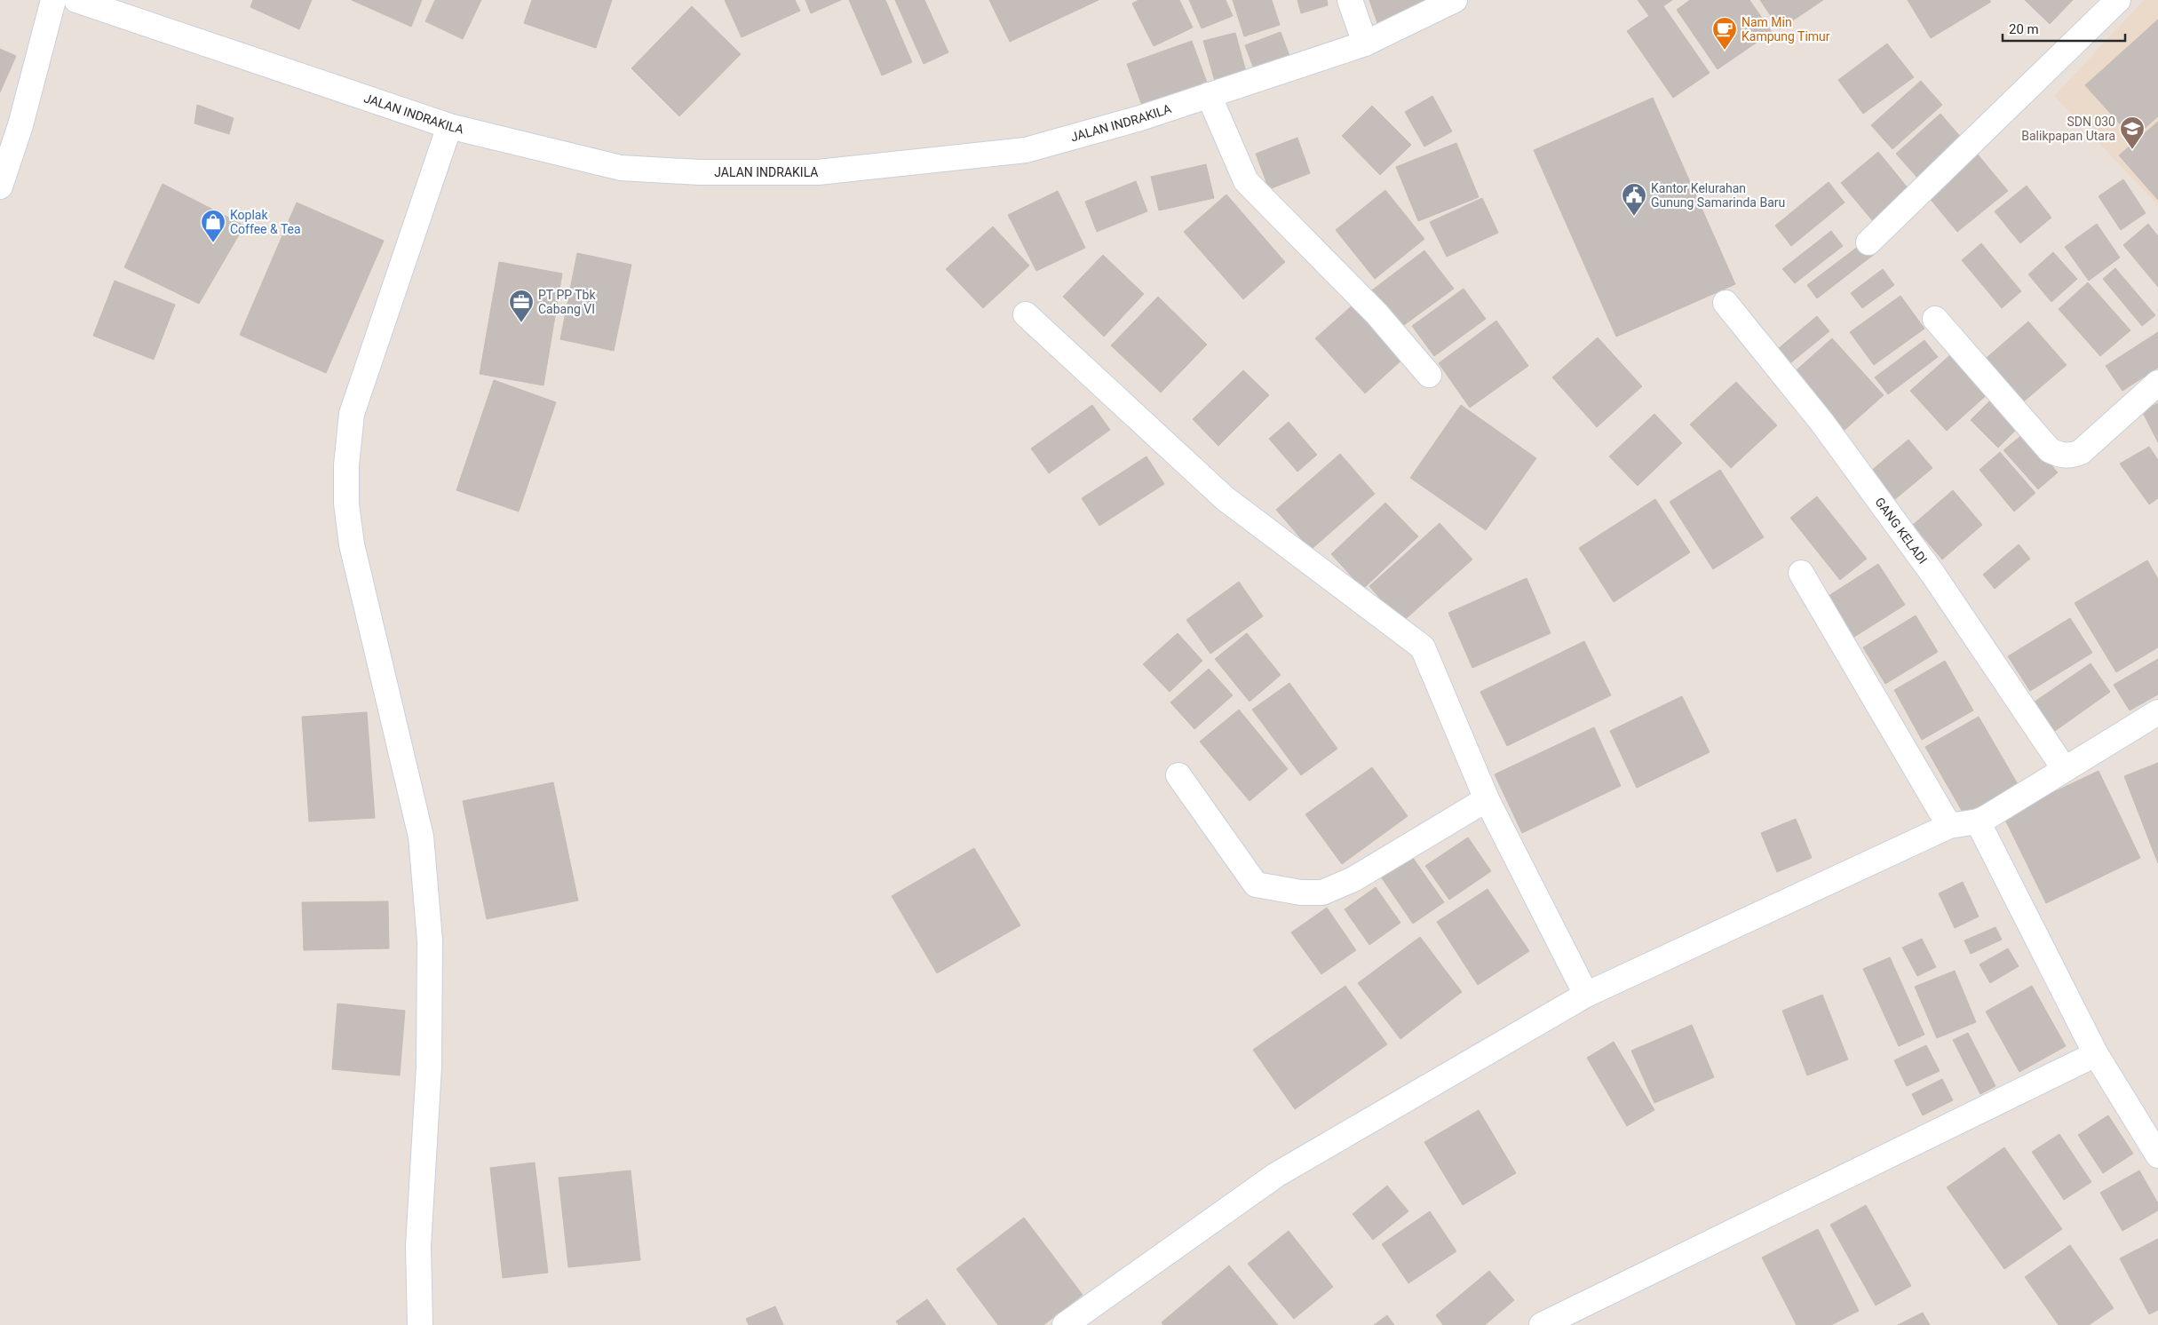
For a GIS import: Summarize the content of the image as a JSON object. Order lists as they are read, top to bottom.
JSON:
{
  "streets": {
    "street": ["JALAN INDRAKILA", "GANG KELADI"]
  },
  "places": {
    "cafe": ["Nam Min Kampung Timur"],
    "school or university": ["SDN 030 Balikpapan Utara"],
    "public building": ["Kantor Kelurahan Gunung Samarinda Baru"],
    "shop": ["Koplak Coffee & Tea"],
    "office": ["PT PP Tbk Cabang VI"]
  },
  "scale_bar": "20 m"
}
